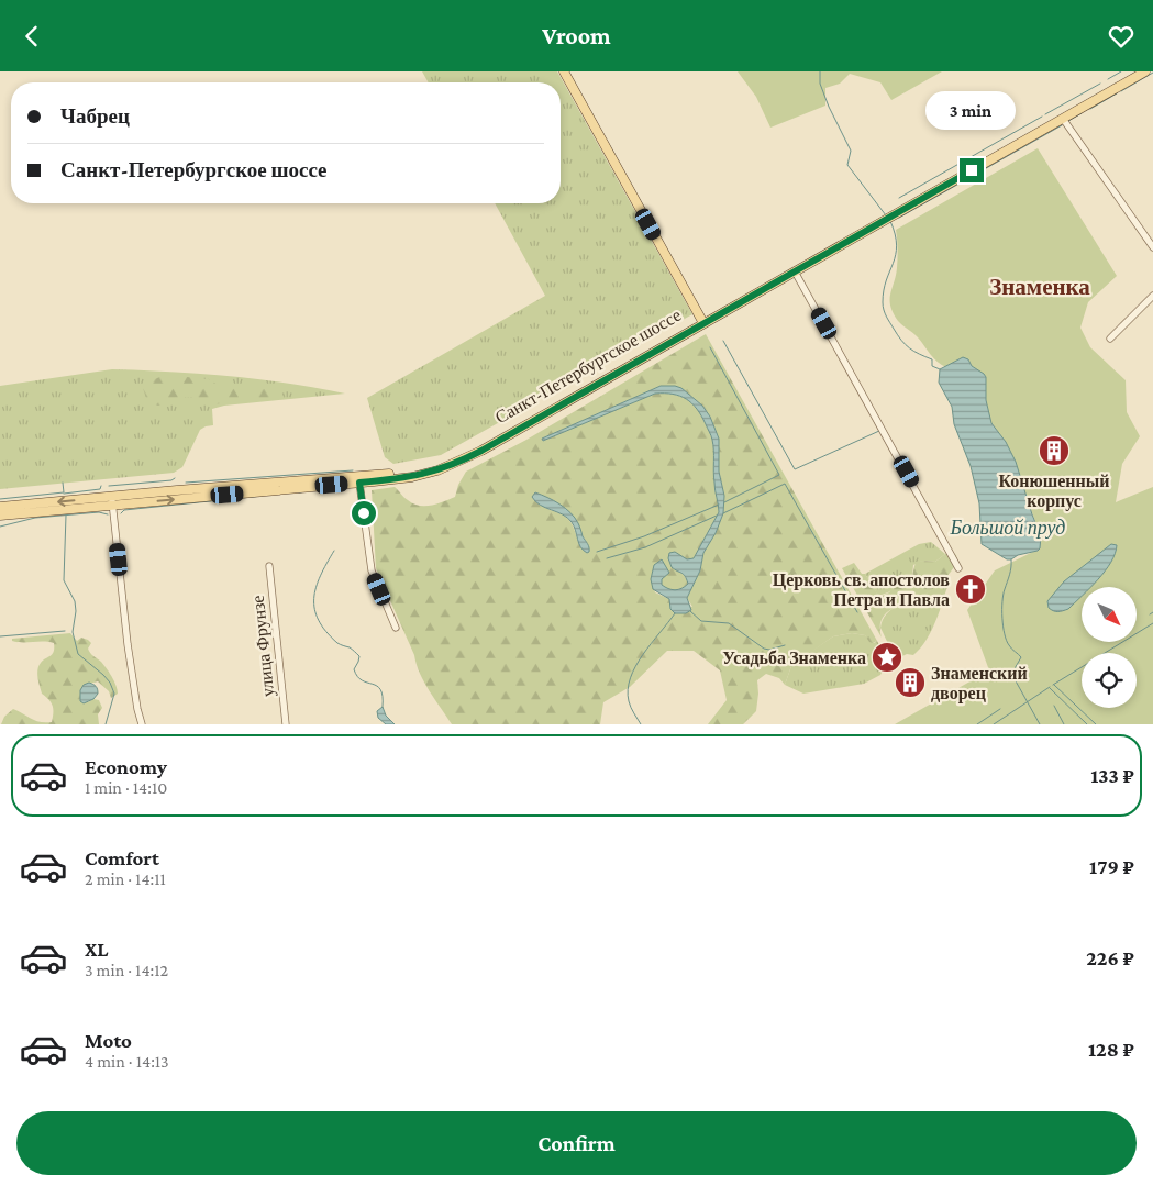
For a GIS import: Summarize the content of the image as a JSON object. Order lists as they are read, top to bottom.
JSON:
{
  "streets": {
    "main road": ["Санкт-Петербургское шоссе"],
    "street": ["улица Фрунзе"]
  },
  "districts": ["Знаменка"],
  "water": ["Большой пруд"],
  "places": {
    "building": ["Конюшенный корпус", "Знаменский дворец"],
    "church": ["Церковь св. апостолов Петра и Павла"],
    "place": ["Усадьба Знаменка"]
  },
  "north": "bottom right",
  "page": {
    "header": "Vroom",
    "banner": ["Чабрец", "Санкт-Петербургское шоссе"],
    "bubble": "3 min",
    "list": [
      {
        "name": "Economy",
        "note": "1 min · 14:10",
        "value": "133 ₽"
      },
      {
        "name": "Comfort",
        "note": "2 min · 14:11",
        "value": "179 ₽"
      },
      {
        "name": "XL",
        "note": "3 min · 14:12",
        "value": "226 ₽"
      },
      {
        "name": "Moto",
        "note": "4 min · 14:13",
        "value": "128 ₽"
      }
    ],
    "buttons": "Confirm"
  }
}
